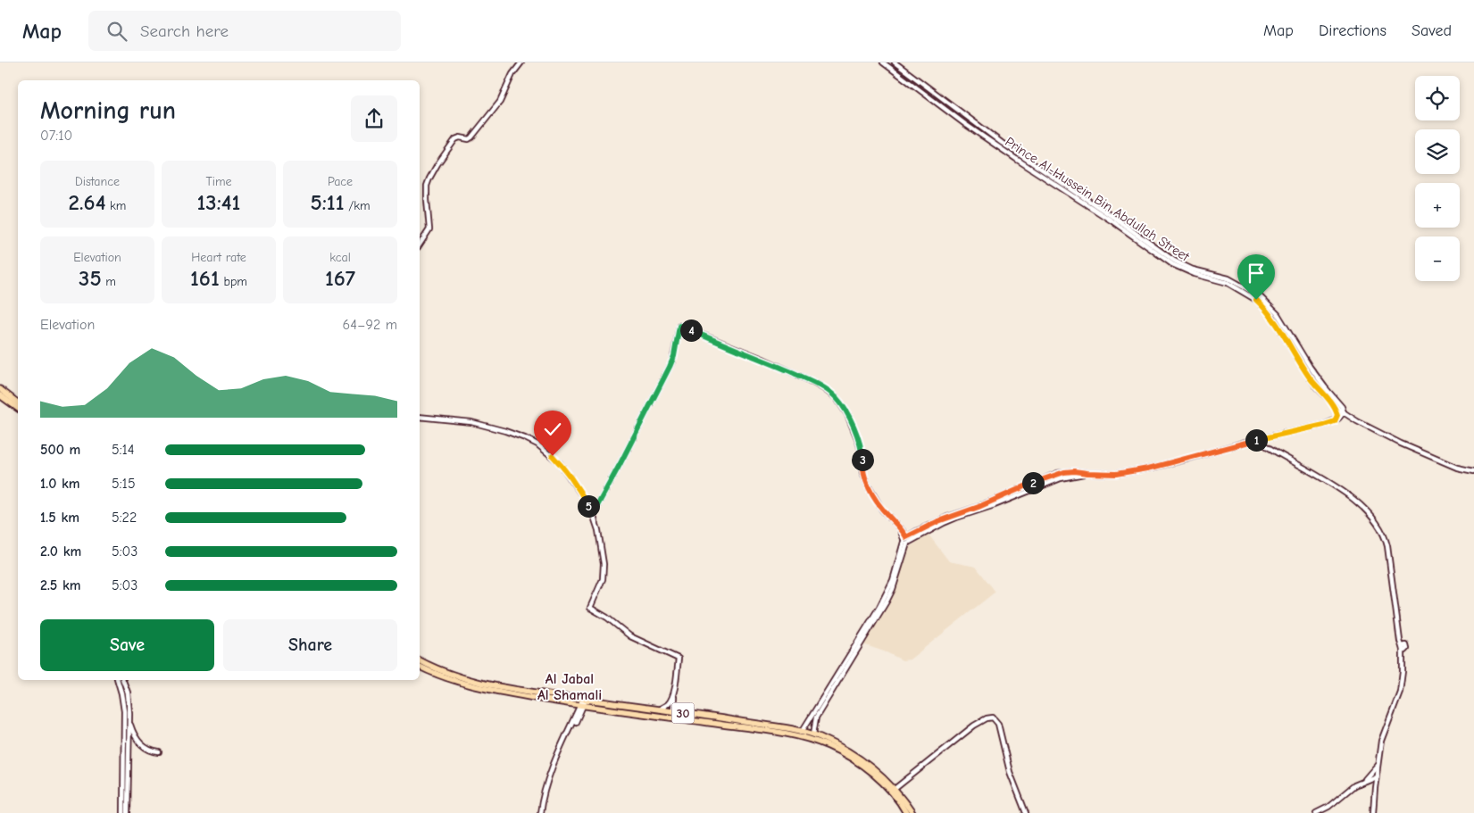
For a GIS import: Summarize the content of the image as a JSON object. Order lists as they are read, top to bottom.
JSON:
{
  "streets": {
    "main road": ["30"],
    "street": ["Prince Al-Hussein Bin Abdullah Street"]
  },
  "districts": ["Al Jabal Al Shamali"],
  "page": {
    "header": "Map",
    "search": "Search here",
    "nav": ["Map", "Directions", "Saved"],
    "map_buttons": ["+", "−"],
    "heading": ["Morning run", "07:10"],
    "stats": [
      ["Distance", "2.64 km"],
      ["Time", "13:41"],
      ["Pace", "5:11 /km"],
      ["Elevation", "35 m"],
      ["Heart rate", "161 bpm"],
      ["kcal", "167"]
    ],
    "chart": ["Elevation", "64–92 m"],
    "pins": [
      "4",
      "1",
      "3",
      "2",
      "5"
    ],
    "list": [
      {
        "name": "500 m",
        "note": "5:14"
      },
      {
        "name": "1.0 km",
        "note": "5:15"
      },
      {
        "name": "1.5 km",
        "note": "5:22"
      },
      {
        "name": "2.0 km",
        "note": "5:03"
      },
      {
        "name": "2.5 km",
        "note": "5:03"
      }
    ],
    "buttons": ["Save", "Share"]
  }
}
